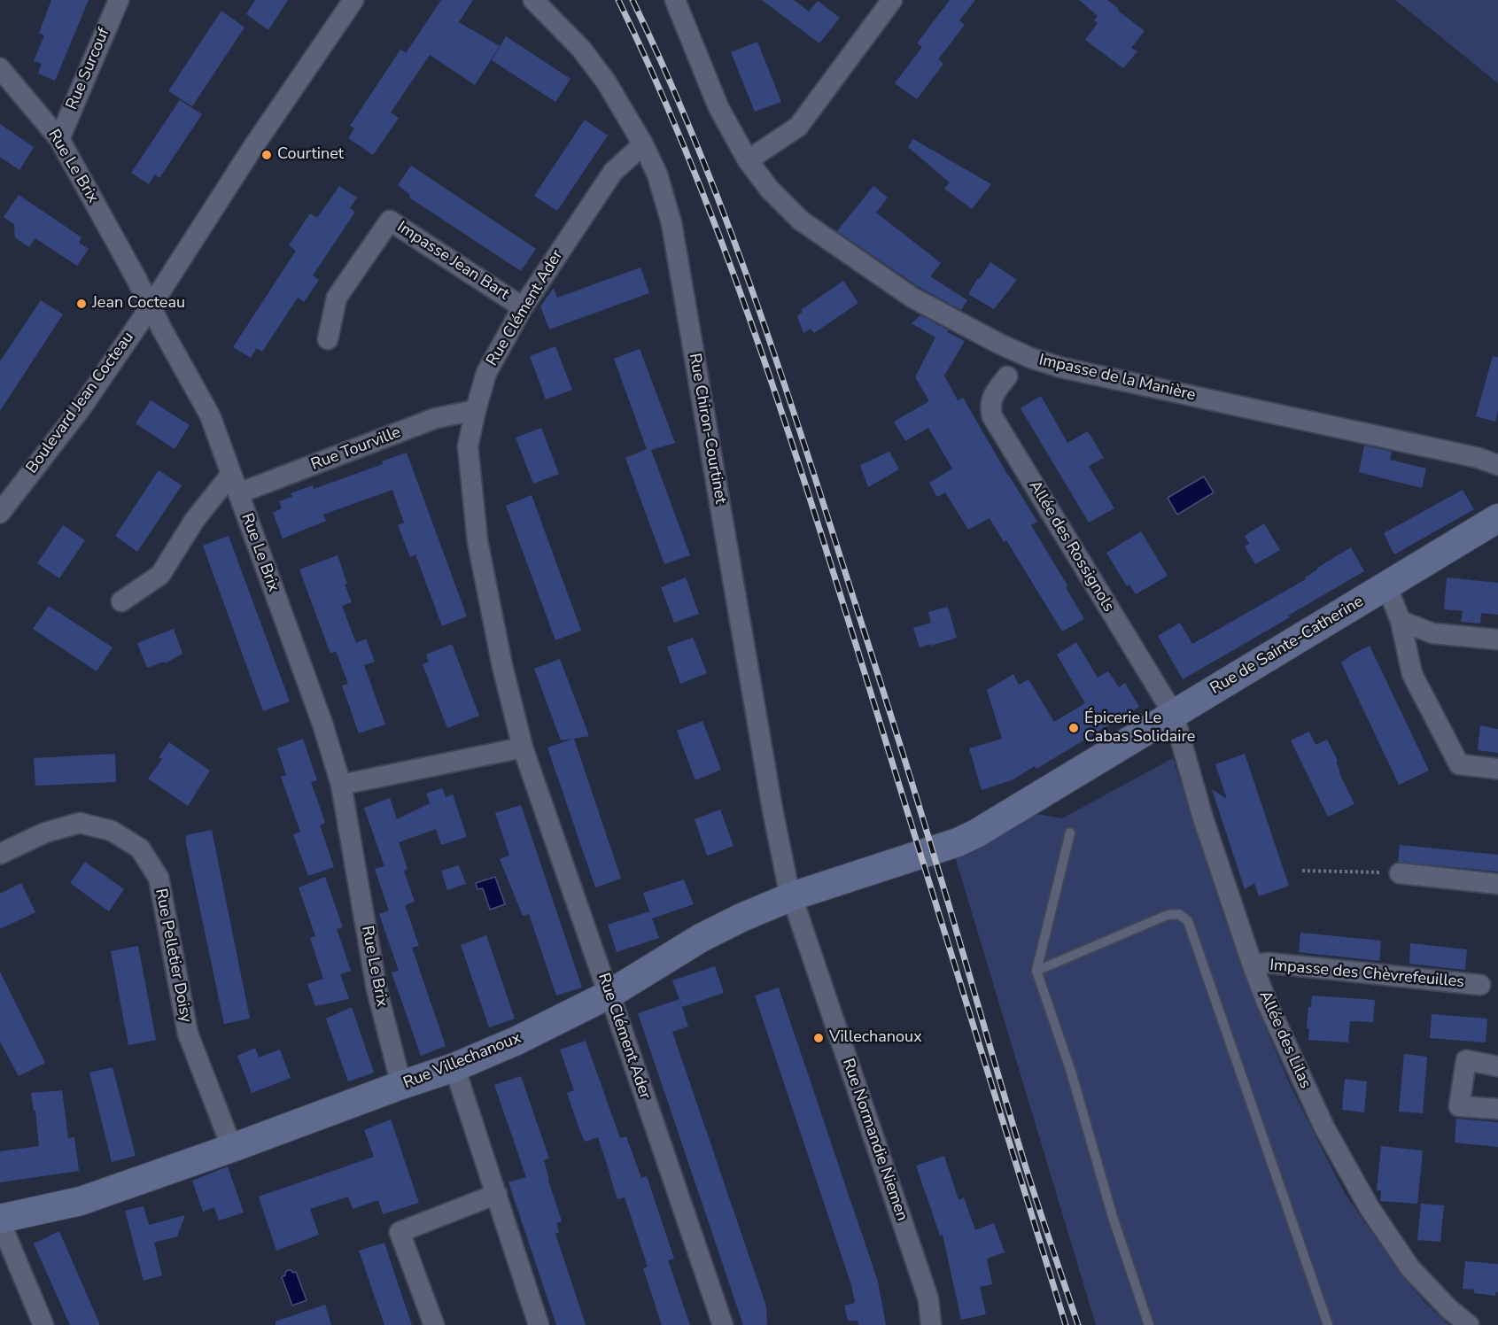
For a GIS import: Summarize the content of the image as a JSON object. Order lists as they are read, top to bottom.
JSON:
{
  "streets": {
    "street": [
      "Rue Surcouf",
      "Rue Le Brix",
      "Impasse Jean Bart",
      "Rue Clément Ader",
      "Impasse de la Manière",
      "Boulevard Jean Cocteau",
      "Rue Chiron-Courtinet",
      "Rue Tourville",
      "Allée des Rossignols",
      "Rue de Sainte-Catherine",
      "Rue Pelletier Doisy",
      "Impasse des Chèvrefeuilles",
      "Allée des Lilas",
      "Rue Villechanoux",
      "Rue Normandie Niemen"
    ]
  },
  "crossings": [
    ["Rue Surcouf", "Rue Le Brix"],
    ["Rue Le Brix", "Boulevard Jean Cocteau"],
    ["Rue Le Brix", "Rue Tourville"],
    ["Rue Le Brix", "Rue Villechanoux"],
    ["Impasse Jean Bart", "Rue Clément Ader"],
    ["Rue Clément Ader", "Rue Chiron-Courtinet"],
    ["Rue Clément Ader", "Rue Tourville"],
    ["Rue Clément Ader", "Rue Villechanoux"],
    ["Rue Chiron-Courtinet", "Rue Villechanoux"],
    ["Rue Chiron-Courtinet", "Rue Normandie Niemen"],
    ["Allée des Rossignols", "Rue de Sainte-Catherine"],
    ["Allée des Rossignols", "Allée des Lilas"],
    ["Rue de Sainte-Catherine", "Allée des Lilas"],
    ["Rue de Sainte-Catherine", "Rue Villechanoux"],
    ["Rue Pelletier Doisy", "Rue Villechanoux"],
    ["Impasse des Chèvrefeuilles", "Allée des Lilas"],
    ["Rue Villechanoux", "Rue Normandie Niemen"]
  ],
  "places": [
    "Courtinet",
    "Jean Cocteau",
    "Épicerie Le Cabas Solidaire",
    "Villechanoux"
  ]
}
